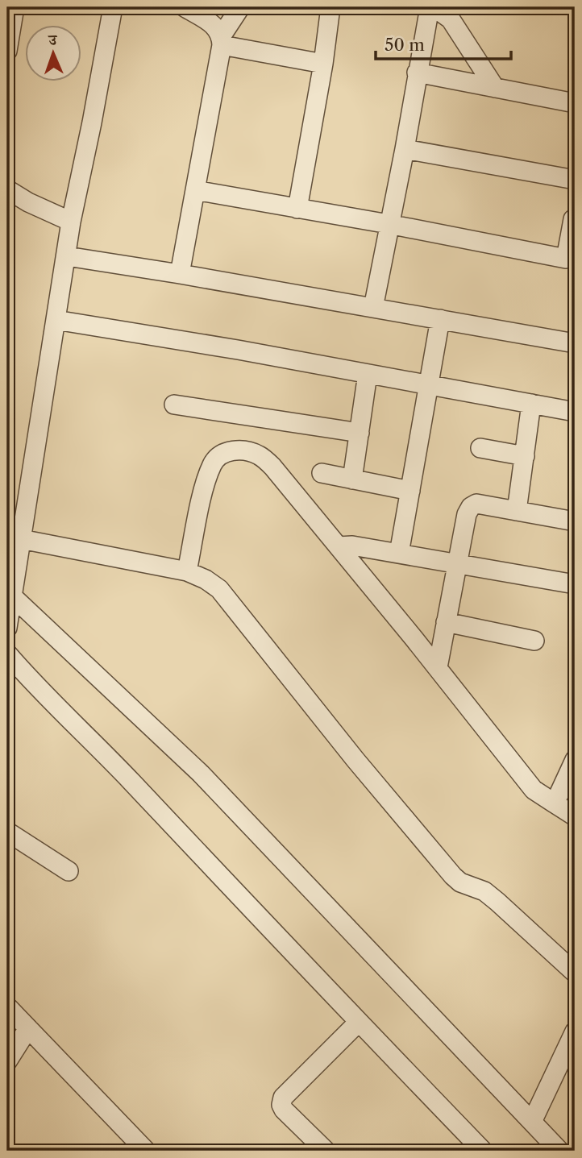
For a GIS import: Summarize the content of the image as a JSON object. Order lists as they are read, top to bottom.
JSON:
{
  "scale_bar": "50 m",
  "north": "top"
}
